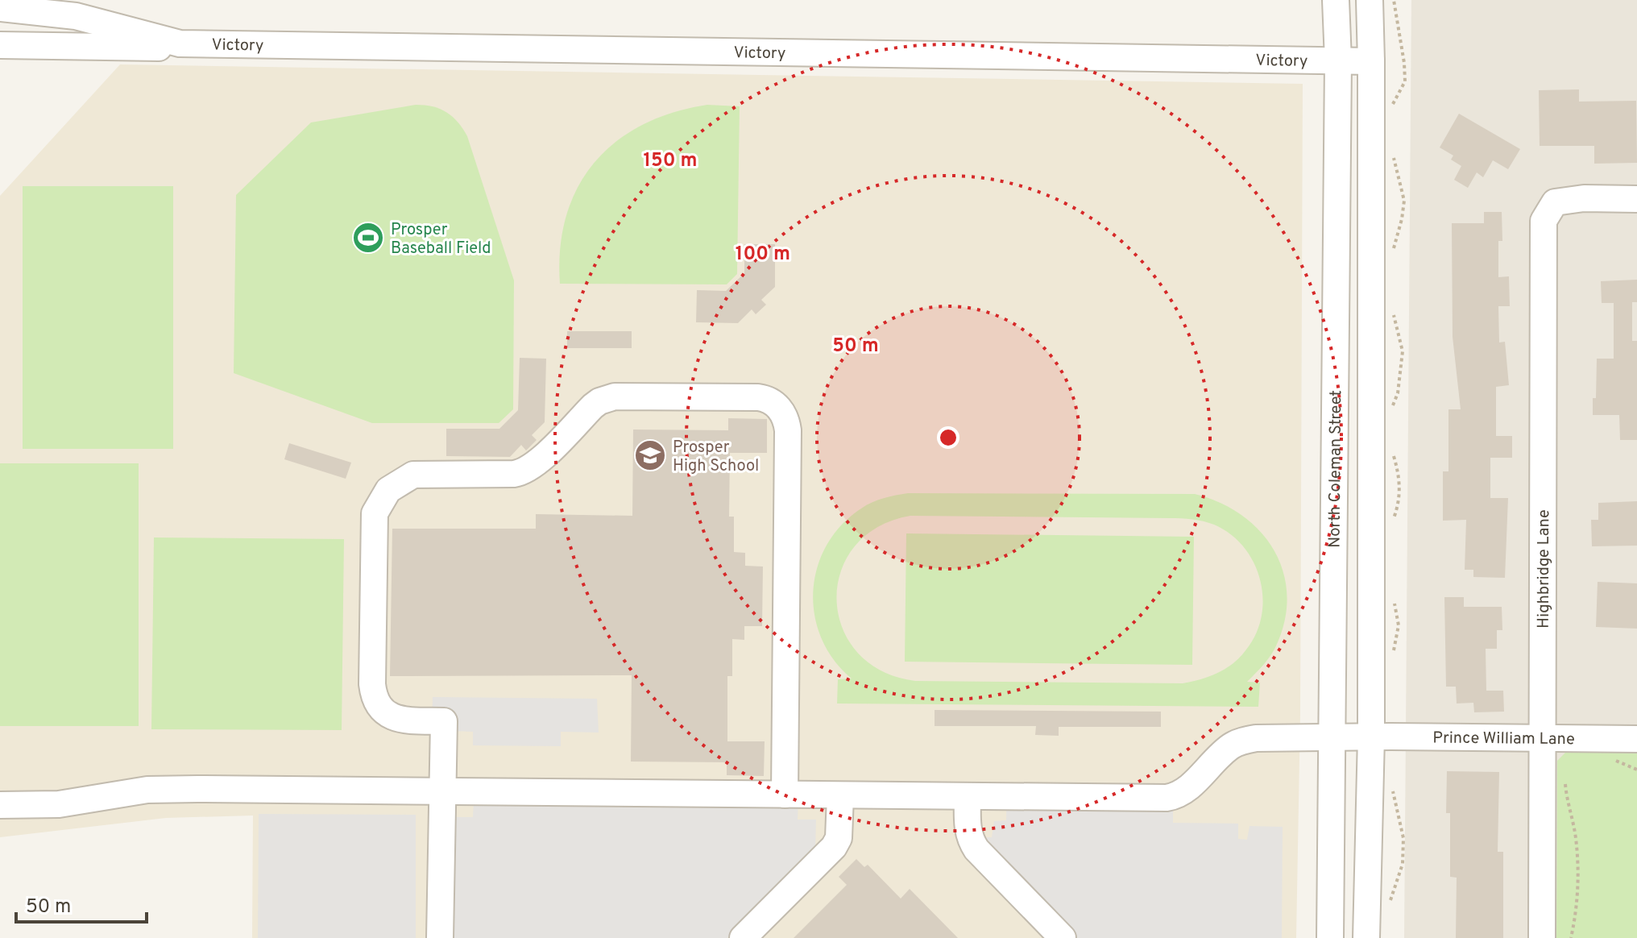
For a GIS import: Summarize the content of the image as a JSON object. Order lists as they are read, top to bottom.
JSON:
{
  "streets": {
    "street": [
      "Victory",
      "North Coleman Street",
      "Highbridge Lane",
      "Prince William Lane"
    ]
  },
  "crossings": [
    ["Victory", "North Coleman Street"],
    ["North Coleman Street", "Prince William Lane"],
    ["Highbridge Lane", "Prince William Lane"]
  ],
  "places": {
    "sports": ["Prosper Baseball Field"],
    "school or university": ["Prosper High School"]
  },
  "scale_bar": "50 m",
  "rings": ["150 m", "100 m", "50 m"]
}
